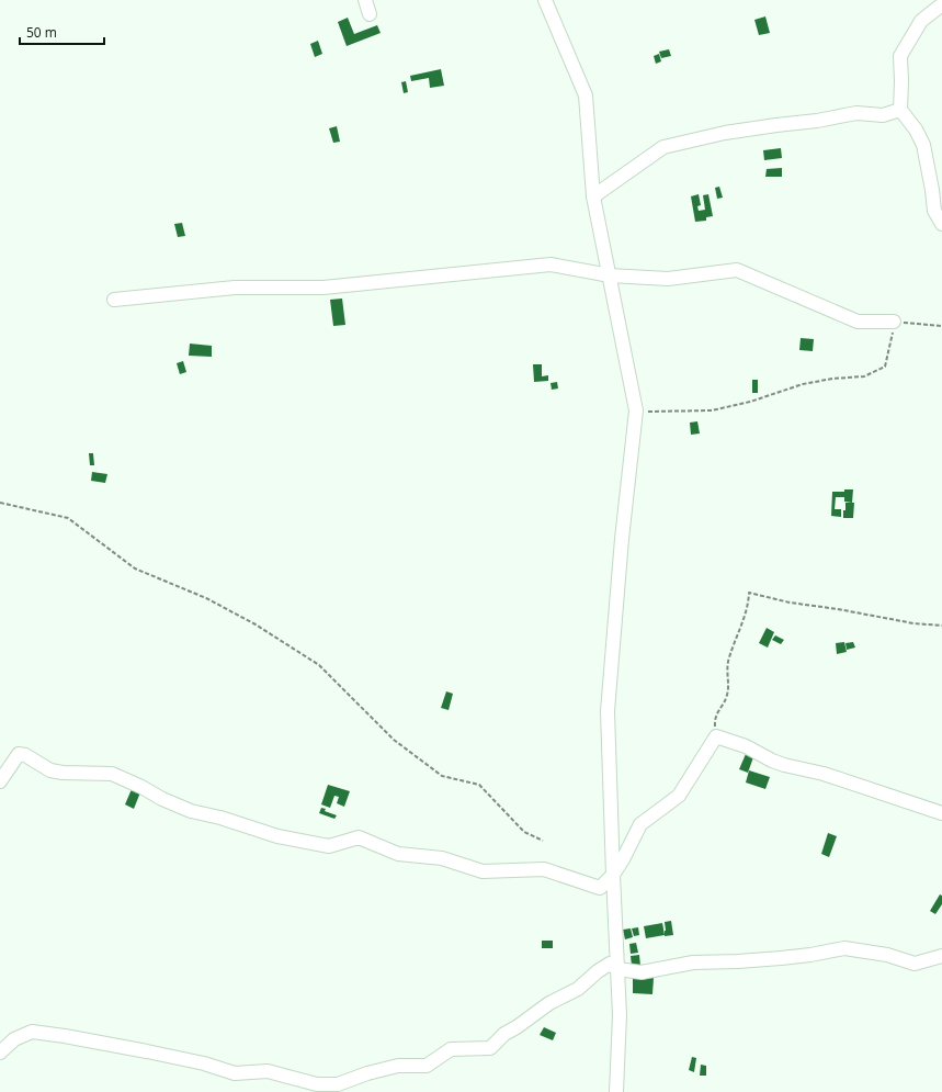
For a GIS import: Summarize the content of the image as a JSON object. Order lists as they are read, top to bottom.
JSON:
{
  "scale_bar": "50 m"
}
